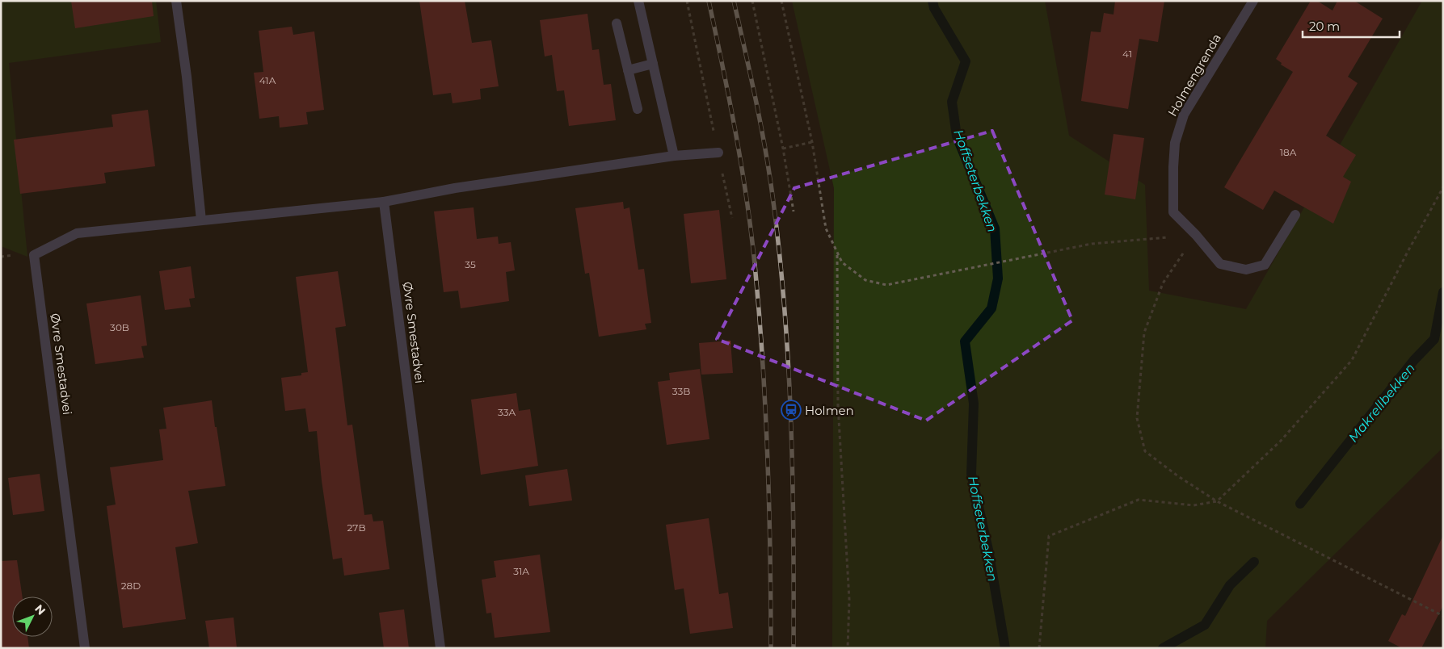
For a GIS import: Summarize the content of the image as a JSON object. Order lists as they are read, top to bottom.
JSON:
{
  "streets": {
    "street": ["Holmengrenda", "Øvre Smestadvei"]
  },
  "water": ["Hoffseterbekken", "Makrellbekken"],
  "places": {
    "station": ["Holmen"]
  },
  "house_numbers": [
    "41",
    "41A",
    "18A",
    "35",
    "30B",
    "33B",
    "33A",
    "27B",
    "31A",
    "28D"
  ],
  "scale_bar": "20 m",
  "north": "top right"
}
